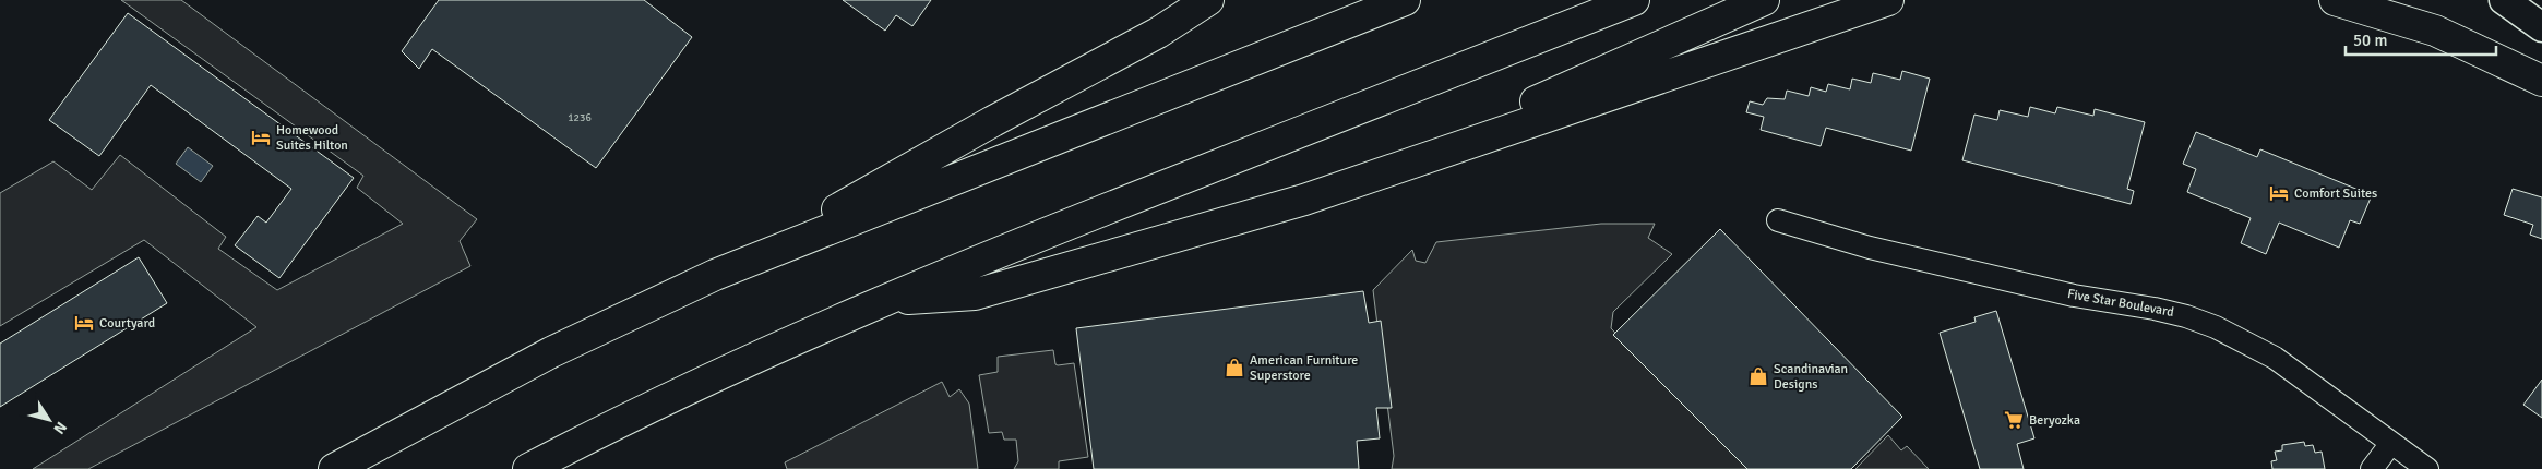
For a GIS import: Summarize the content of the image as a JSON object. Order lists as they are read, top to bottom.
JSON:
{
  "streets": {
    "street": ["Five Star Boulevard"]
  },
  "places": {
    "hotel": ["Homewood Suites Hilton", "Comfort Suites", "Courtyard"],
    "shop": ["American Furniture Superstore", "Scandinavian Designs"],
    "supermarket": ["Beryozka"]
  },
  "house_numbers": ["1236"],
  "scale_bar": "50 m",
  "north": "bottom right"
}
